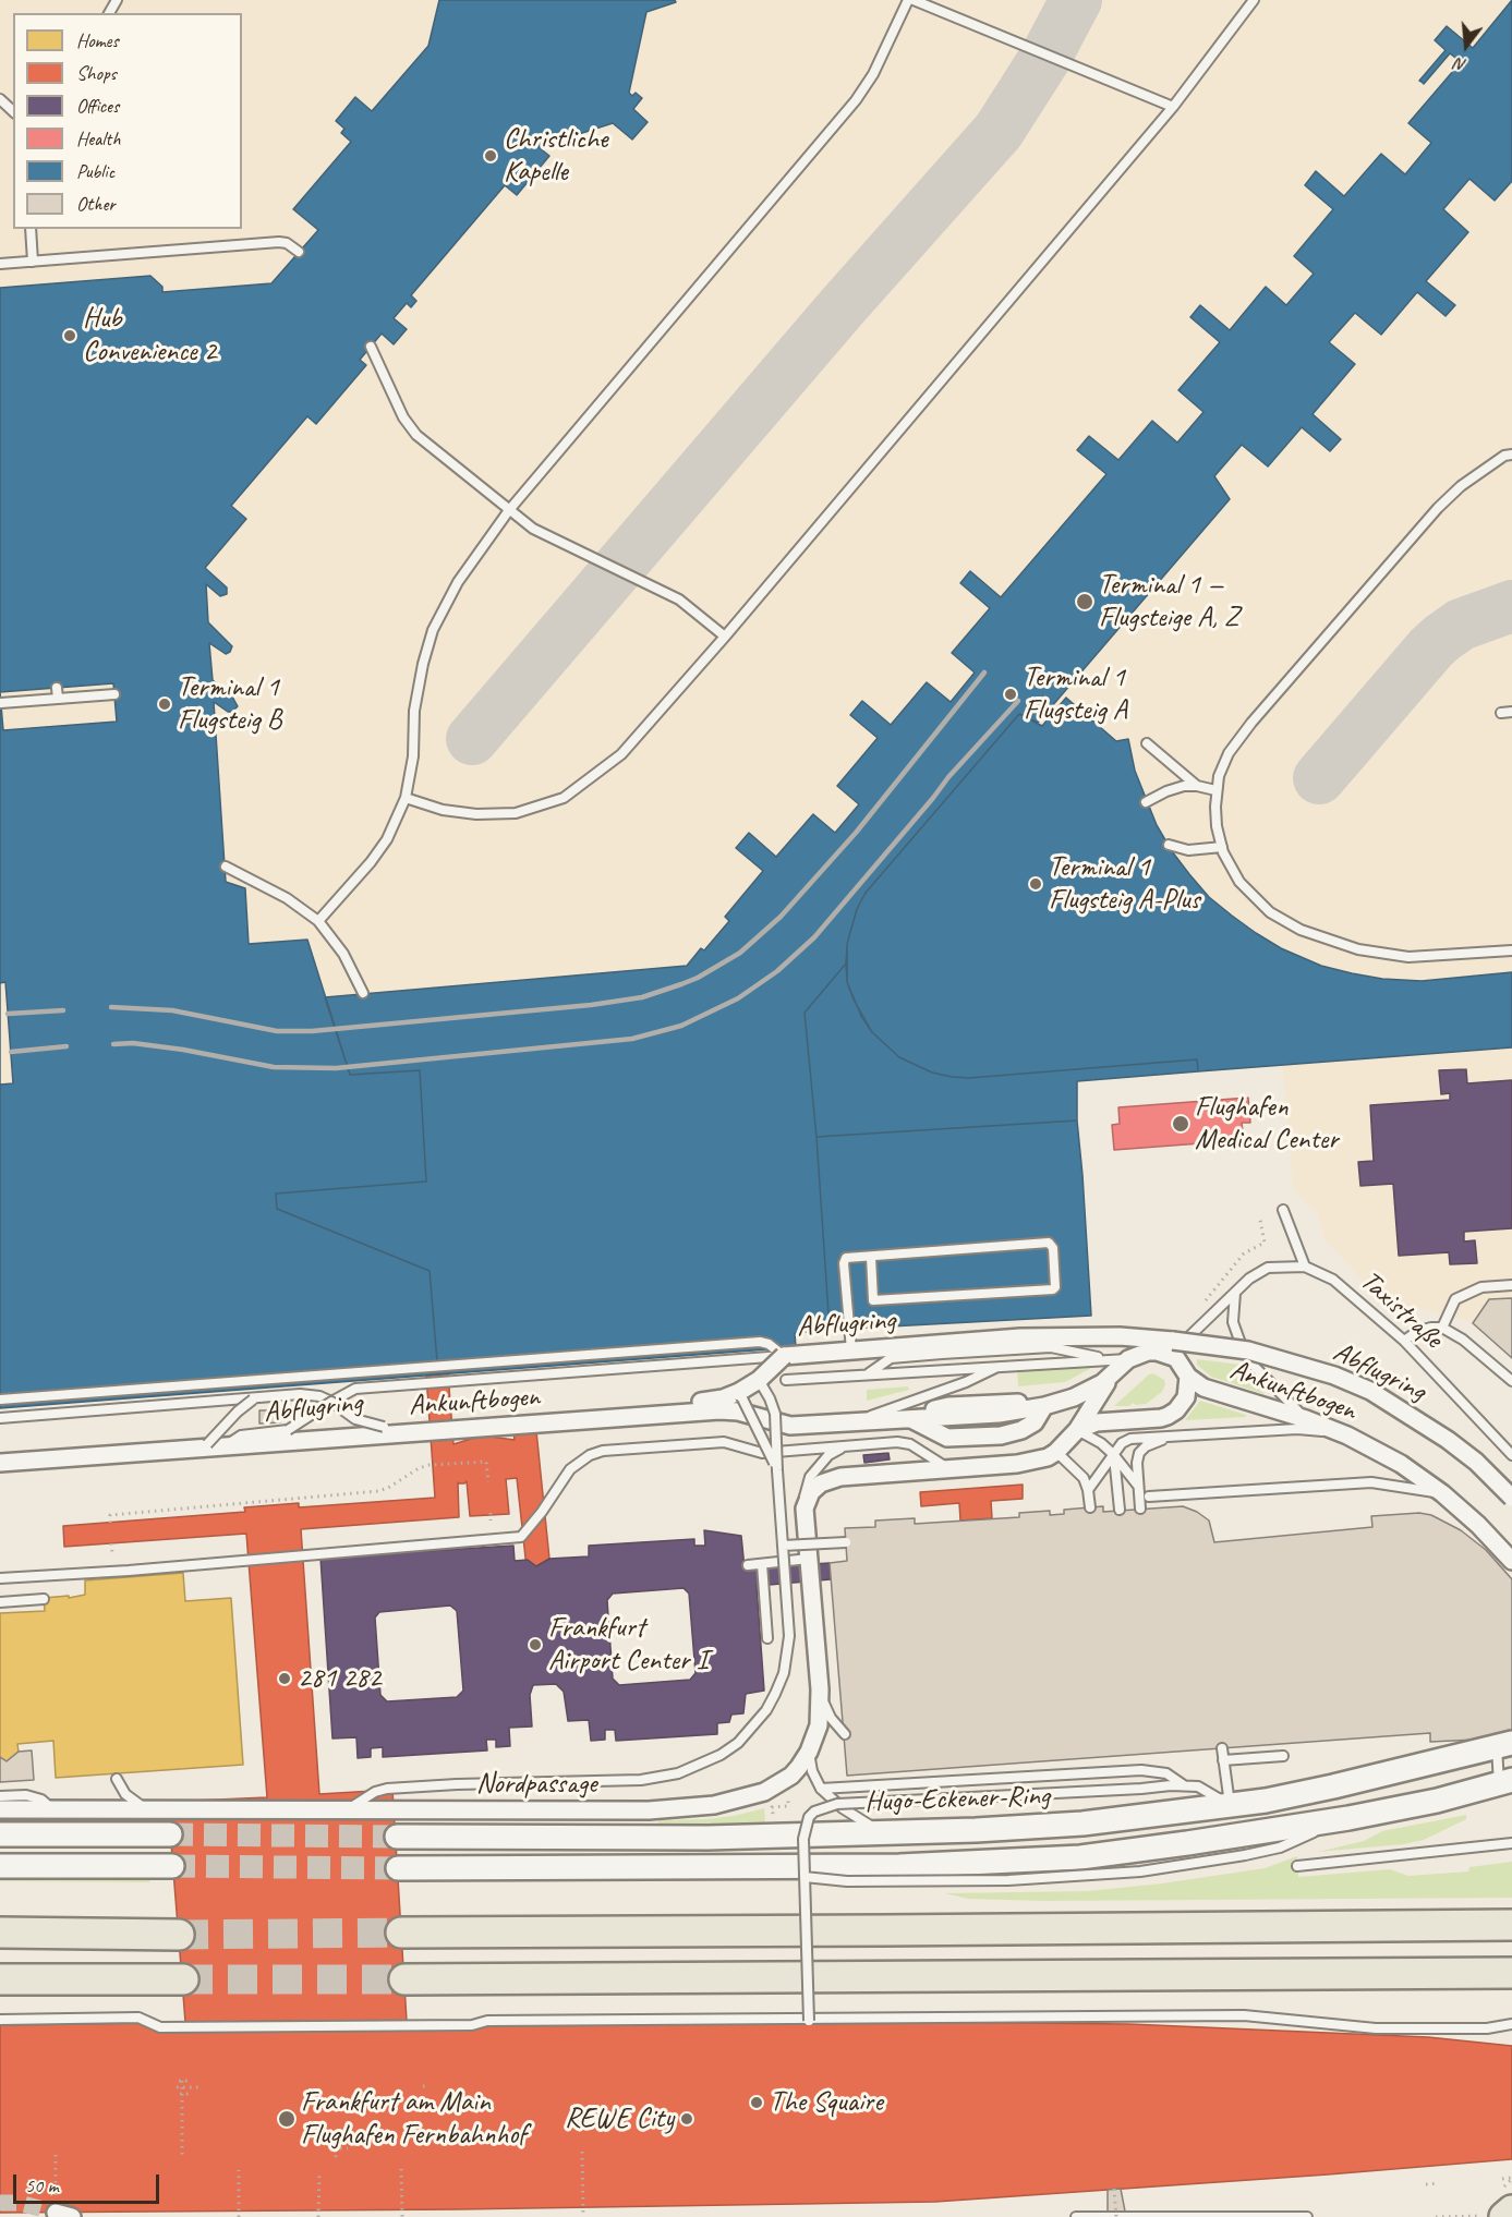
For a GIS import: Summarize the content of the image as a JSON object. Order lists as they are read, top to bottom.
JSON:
{
  "streets": {
    "street": [
      "Abflugring",
      "Ankunftbogen",
      "Nordpassage",
      "Hugo-Eckener-Ring"
    ],
    "lane": ["Taxistraße"]
  },
  "crossings": [
    ["Abflugring", "Ankunftbogen"]
  ],
  "places": [
    "Christliche Kapelle",
    "Hub Convenience 2",
    "Terminal 1 — Flugsteige A, Z",
    "Terminal 1 Flugsteig A",
    "Terminal 1 Flugsteig B",
    "Terminal 1 Flugsteig A-Plus",
    "Flughafen Medical Center",
    "Frankfurt Airport Center I",
    "281 282",
    "The Squaire",
    "Frankfurt am Main Flughafen Fernbahnhof",
    "REWE City"
  ],
  "legend": [
    "Homes",
    "Shops",
    "Offices",
    "Health",
    "Public",
    "Other"
  ],
  "scale_bar": "50 m",
  "north": "bottom"
}
